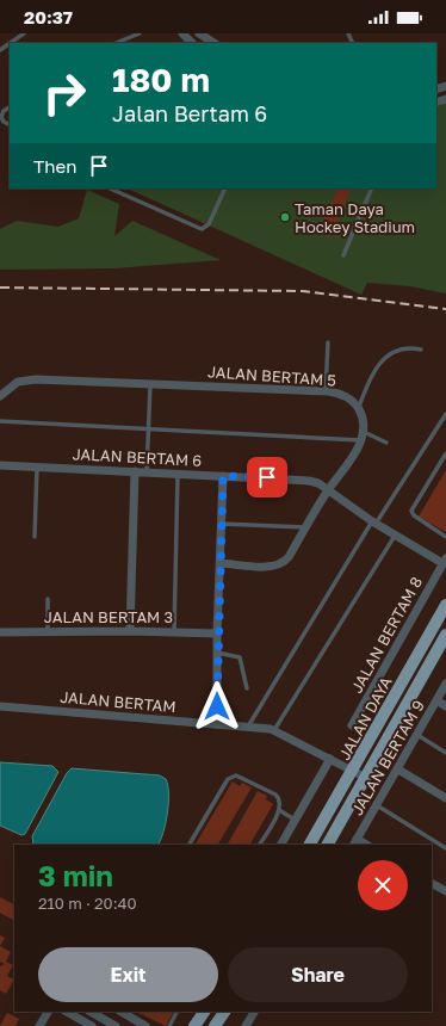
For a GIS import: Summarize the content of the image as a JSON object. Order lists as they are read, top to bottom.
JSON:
{
  "streets": {
    "main road": ["JALAN DAYA"],
    "street": [
      "JALAN BERTAM 5",
      "JALAN BERTAM 6",
      "JALAN BERTAM 3",
      "JALAN BERTAM 8",
      "JALAN BERTAM",
      "JALAN BERTAM 9"
    ]
  },
  "crossings": [
    ["JALAN BERTAM 6", "JALAN BERTAM 8"],
    ["JALAN BERTAM", "JALAN DAYA"]
  ],
  "places": ["Taman Daya Hockey Stadium"],
  "page": {
    "status": "20:37",
    "turn": ["180 m", "Jalan Bertam 6"],
    "then": "Then",
    "heading": ["3 min", "210 m · 20:40"],
    "buttons": ["Exit", "Share"]
  }
}
